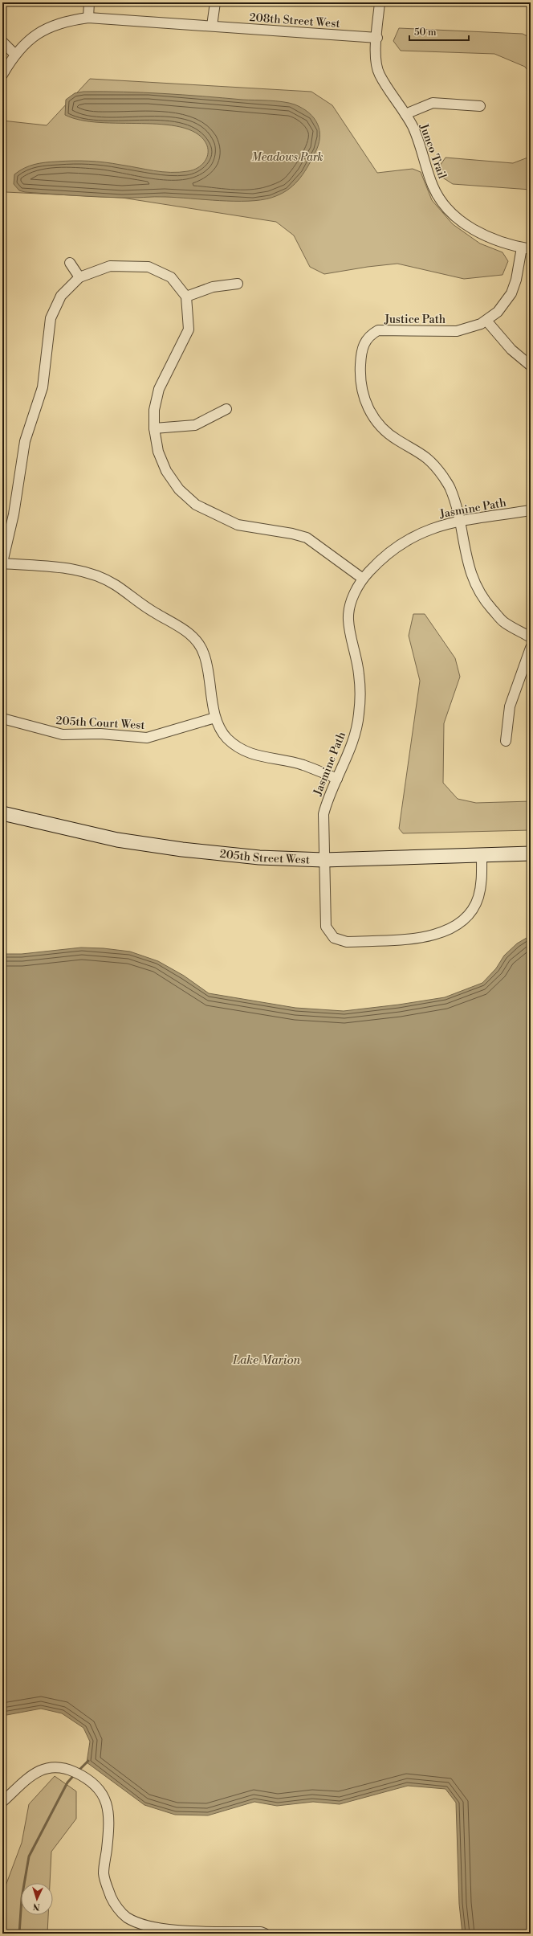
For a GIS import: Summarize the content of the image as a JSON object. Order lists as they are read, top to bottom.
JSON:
{
  "streets": {
    "street": [
      "208th Street West",
      "Junco Trail",
      "Justice Path",
      "Jasmine Path",
      "205th Court West",
      "205th Street West"
    ]
  },
  "crossings": [
    ["208th Street West", "Junco Trail"],
    ["Junco Trail", "Justice Path"],
    ["Justice Path", "Jasmine Path"],
    ["Jasmine Path", "205th Street West"]
  ],
  "water": ["Lake Marion"],
  "parks": ["Meadows Park"],
  "scale_bar": "50 m",
  "north": "bottom"
}
